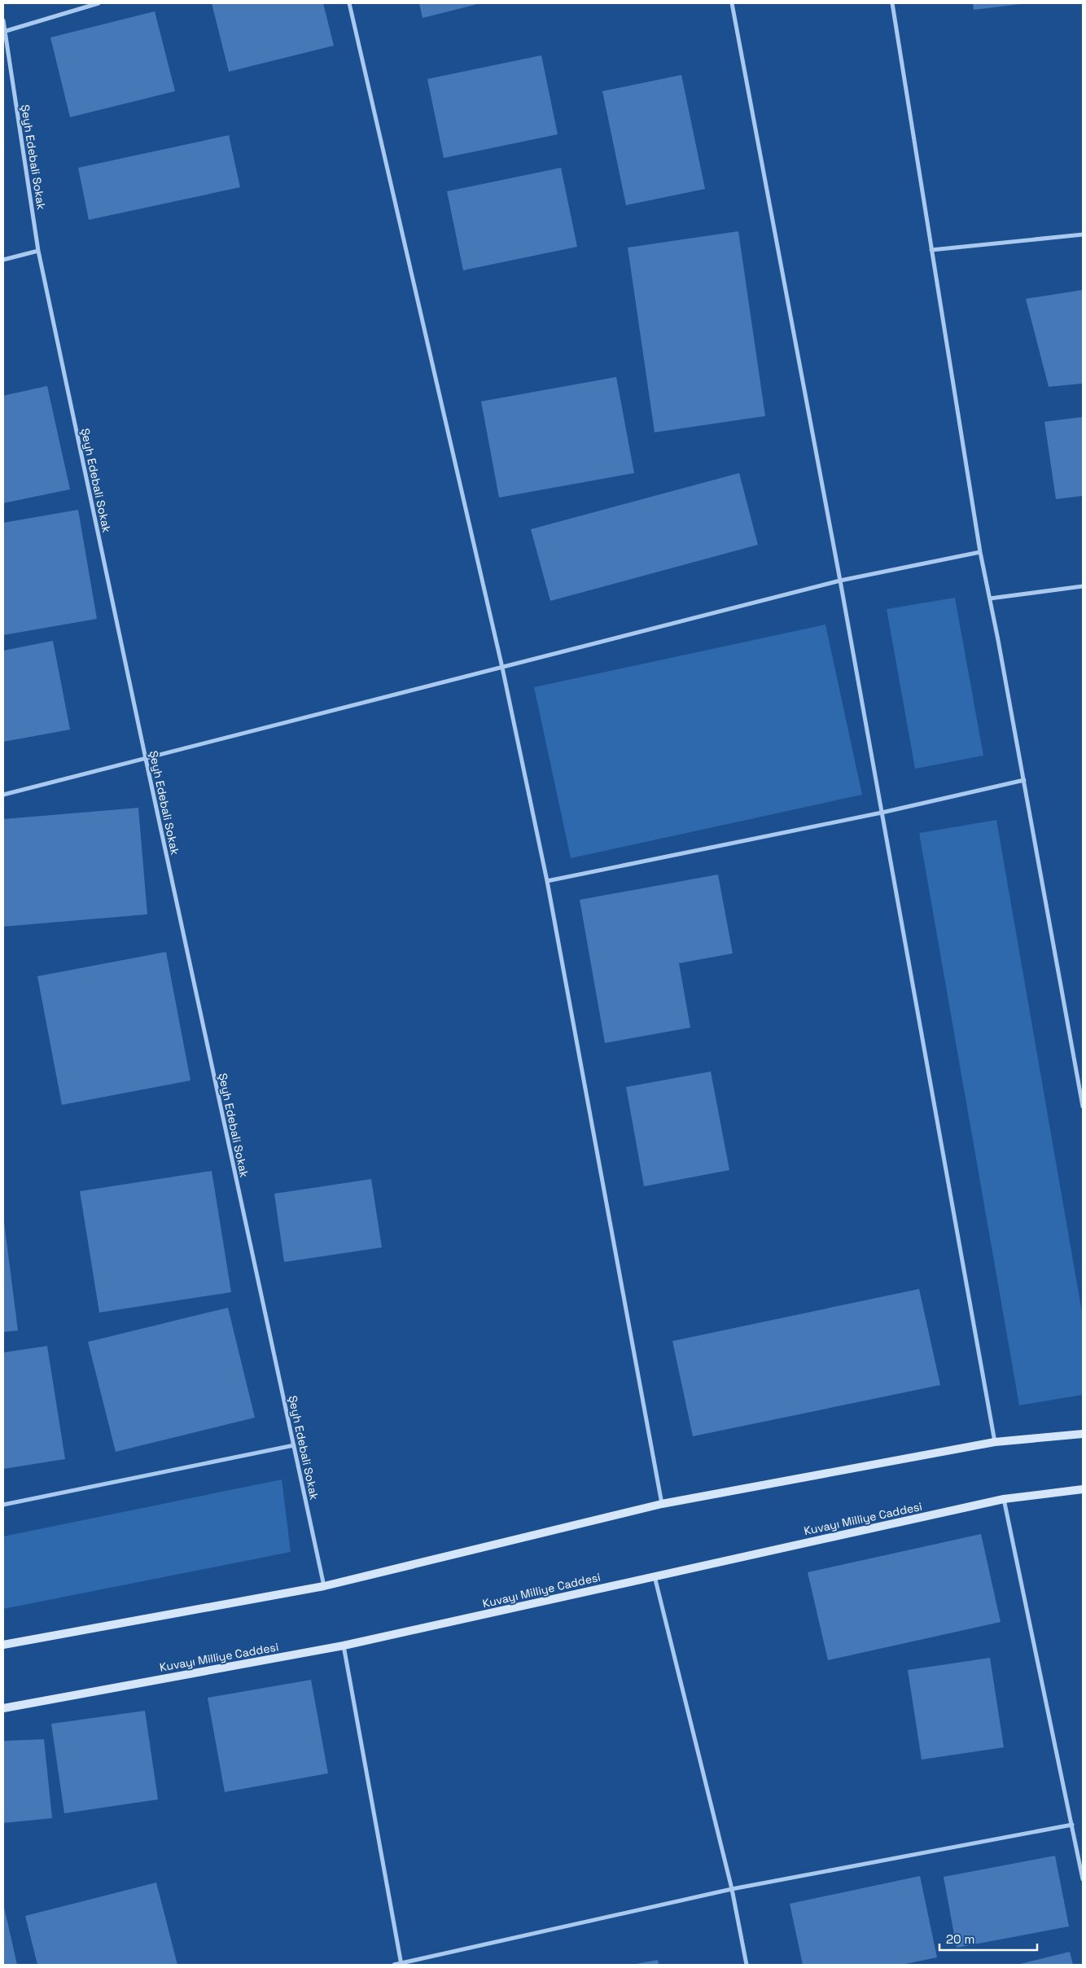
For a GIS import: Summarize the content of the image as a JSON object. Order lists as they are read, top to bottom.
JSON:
{
  "streets": {
    "main road": ["Kuvayı Milliye Caddesi"],
    "street": ["Şeyh Edebali Sokak"]
  },
  "scale_bar": "20 m"
}
